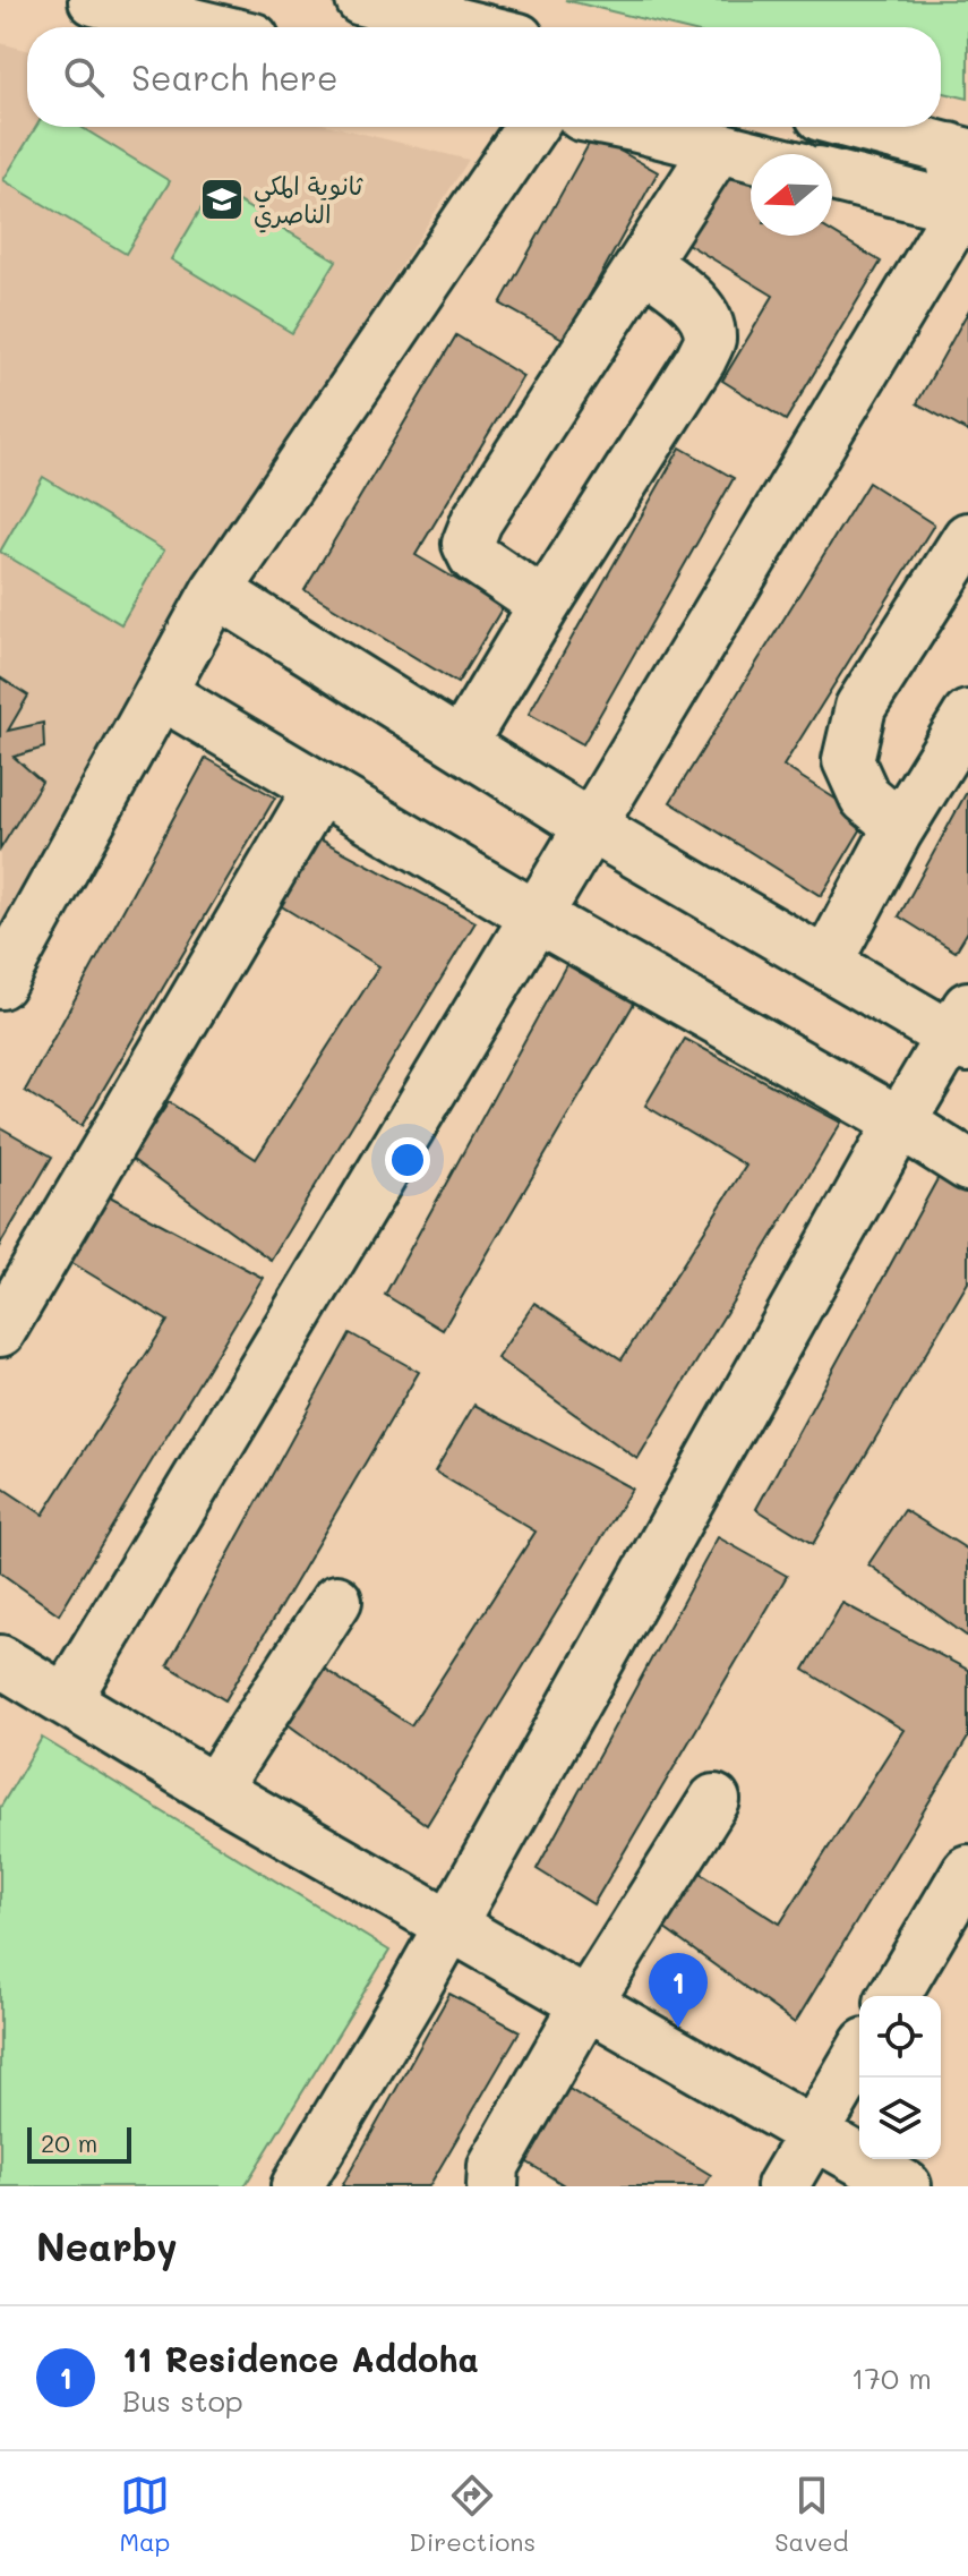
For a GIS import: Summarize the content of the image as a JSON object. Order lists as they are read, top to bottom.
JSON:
{
  "places": {
    "school or university": ["ثانوية المكي الناصري"]
  },
  "scale_bar": "20 m",
  "north": "left",
  "page": {
    "search": "Search here",
    "pins": "1",
    "scale": "20 m",
    "heading": "Nearby",
    "list": [
      {
        "mark": "1",
        "name": "11 Residence Addoha",
        "note": "Bus stop",
        "value": "170 m"
      }
    ],
    "nav": ["Map", "Directions", "Saved"]
  }
}
